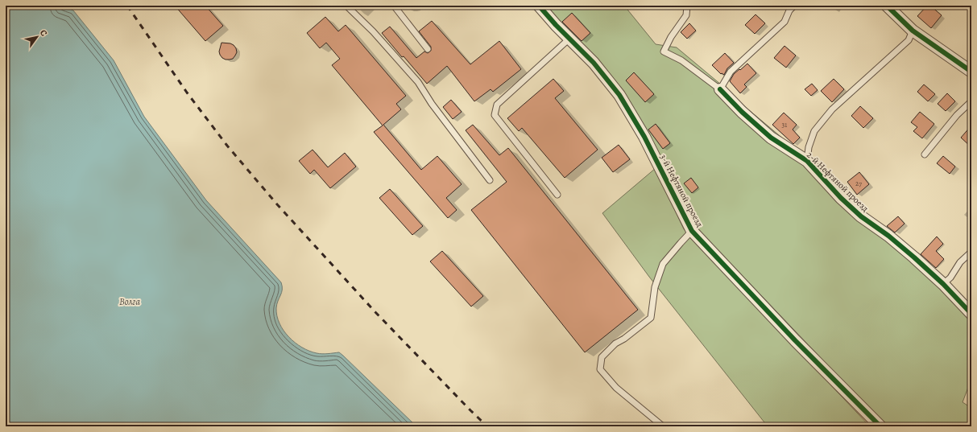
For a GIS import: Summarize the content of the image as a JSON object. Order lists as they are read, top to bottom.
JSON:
{
  "streets": {
    "street": ["2-й Нефтяной проезд", "3-й Нефтяной проезд"]
  },
  "water": ["Волга"],
  "house_numbers": ["31", "27"],
  "north": "top right"
}
